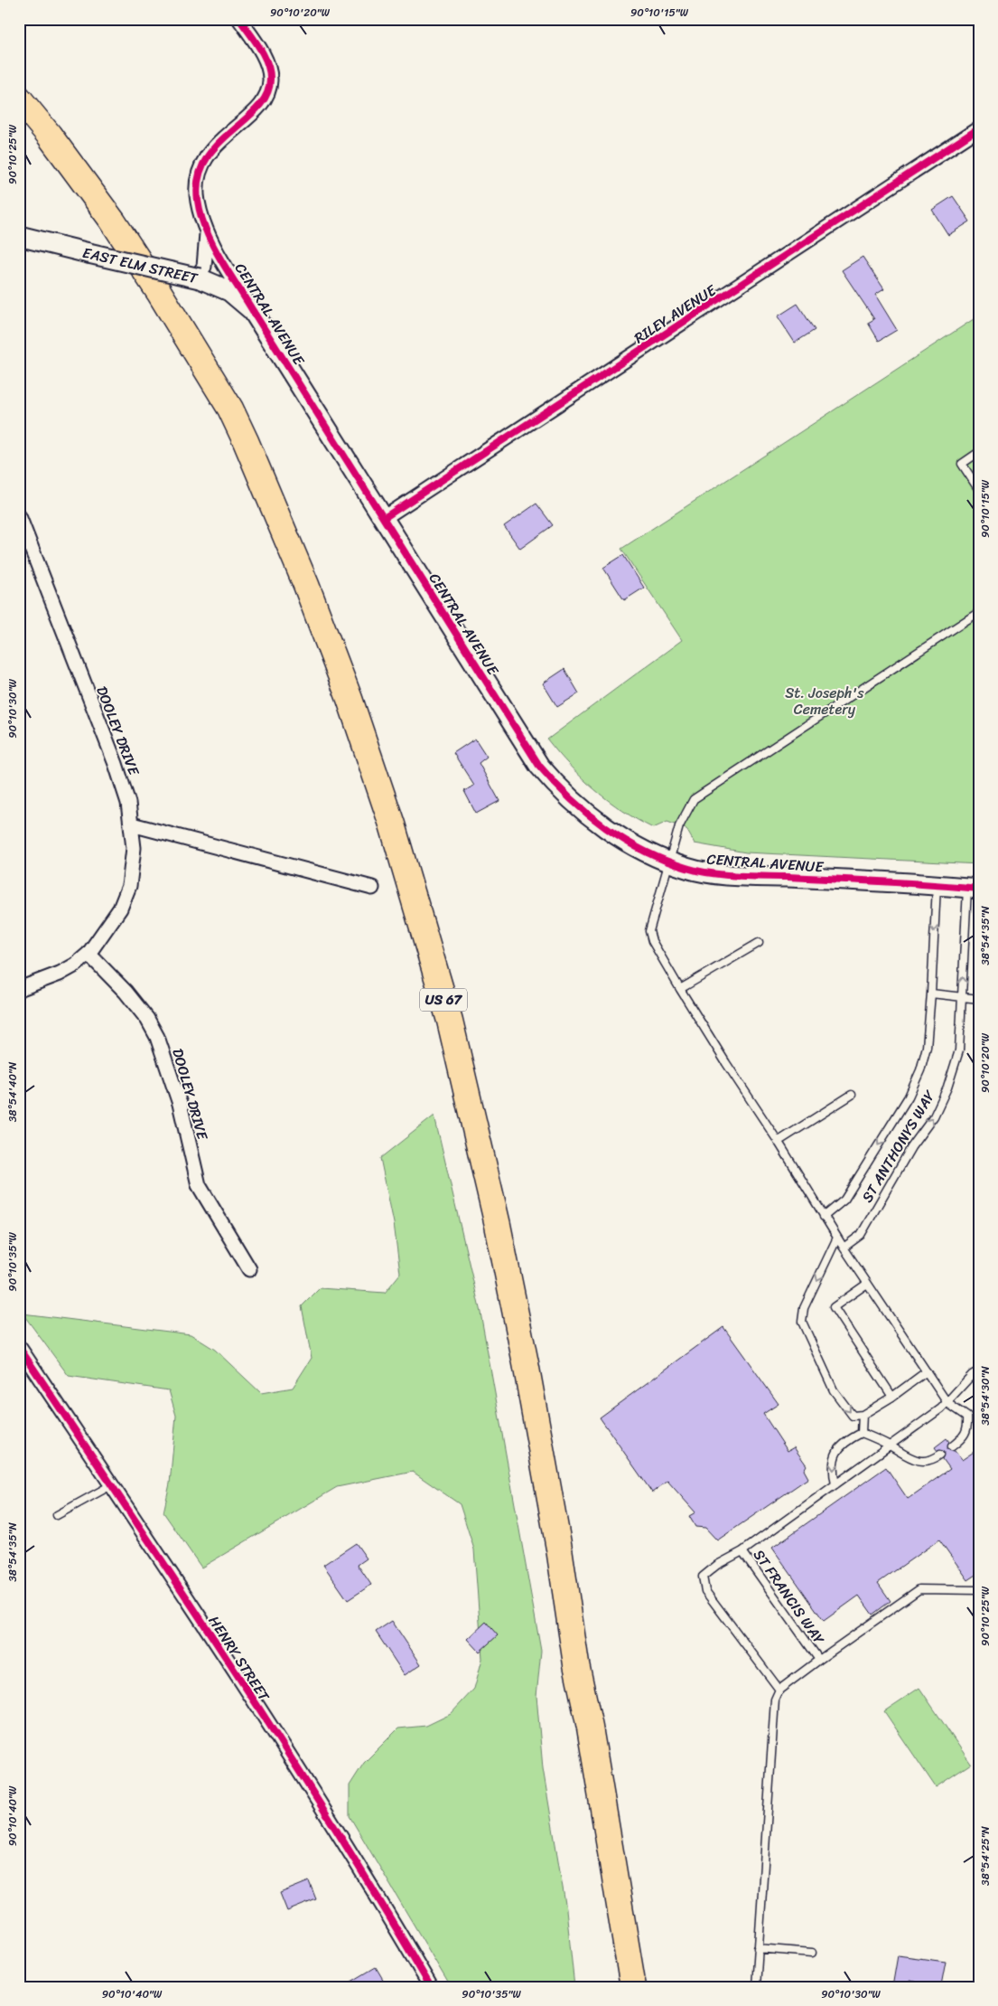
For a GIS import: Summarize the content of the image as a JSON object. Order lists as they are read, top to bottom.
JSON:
{
  "streets": {
    "highway": ["US 67"],
    "street": [
      "EAST ELM STREET",
      "CENTRAL AVENUE",
      "RILEY AVENUE",
      "DOOLEY DRIVE",
      "HENRY STREET"
    ],
    "lane": ["ST ANTHONYS WAY", "ST FRANCIS WAY"]
  },
  "crossings": [
    ["EAST ELM STREET", "CENTRAL AVENUE"],
    ["CENTRAL AVENUE", "RILEY AVENUE"],
    ["CENTRAL AVENUE", "ST ANTHONYS WAY"]
  ],
  "parks": ["St. Joseph's Cemetery"],
  "coordinates": [
    "90°10'20\"W",
    "90°10'15\"W",
    "90°10'25\"W",
    "90°10'30\"W",
    "38°54'35\"N",
    "38°54'40\"N",
    "90°10'35\"W",
    "38°54'30\"N",
    "90°10'40\"W",
    "38°54'25\"N"
  ]
}
